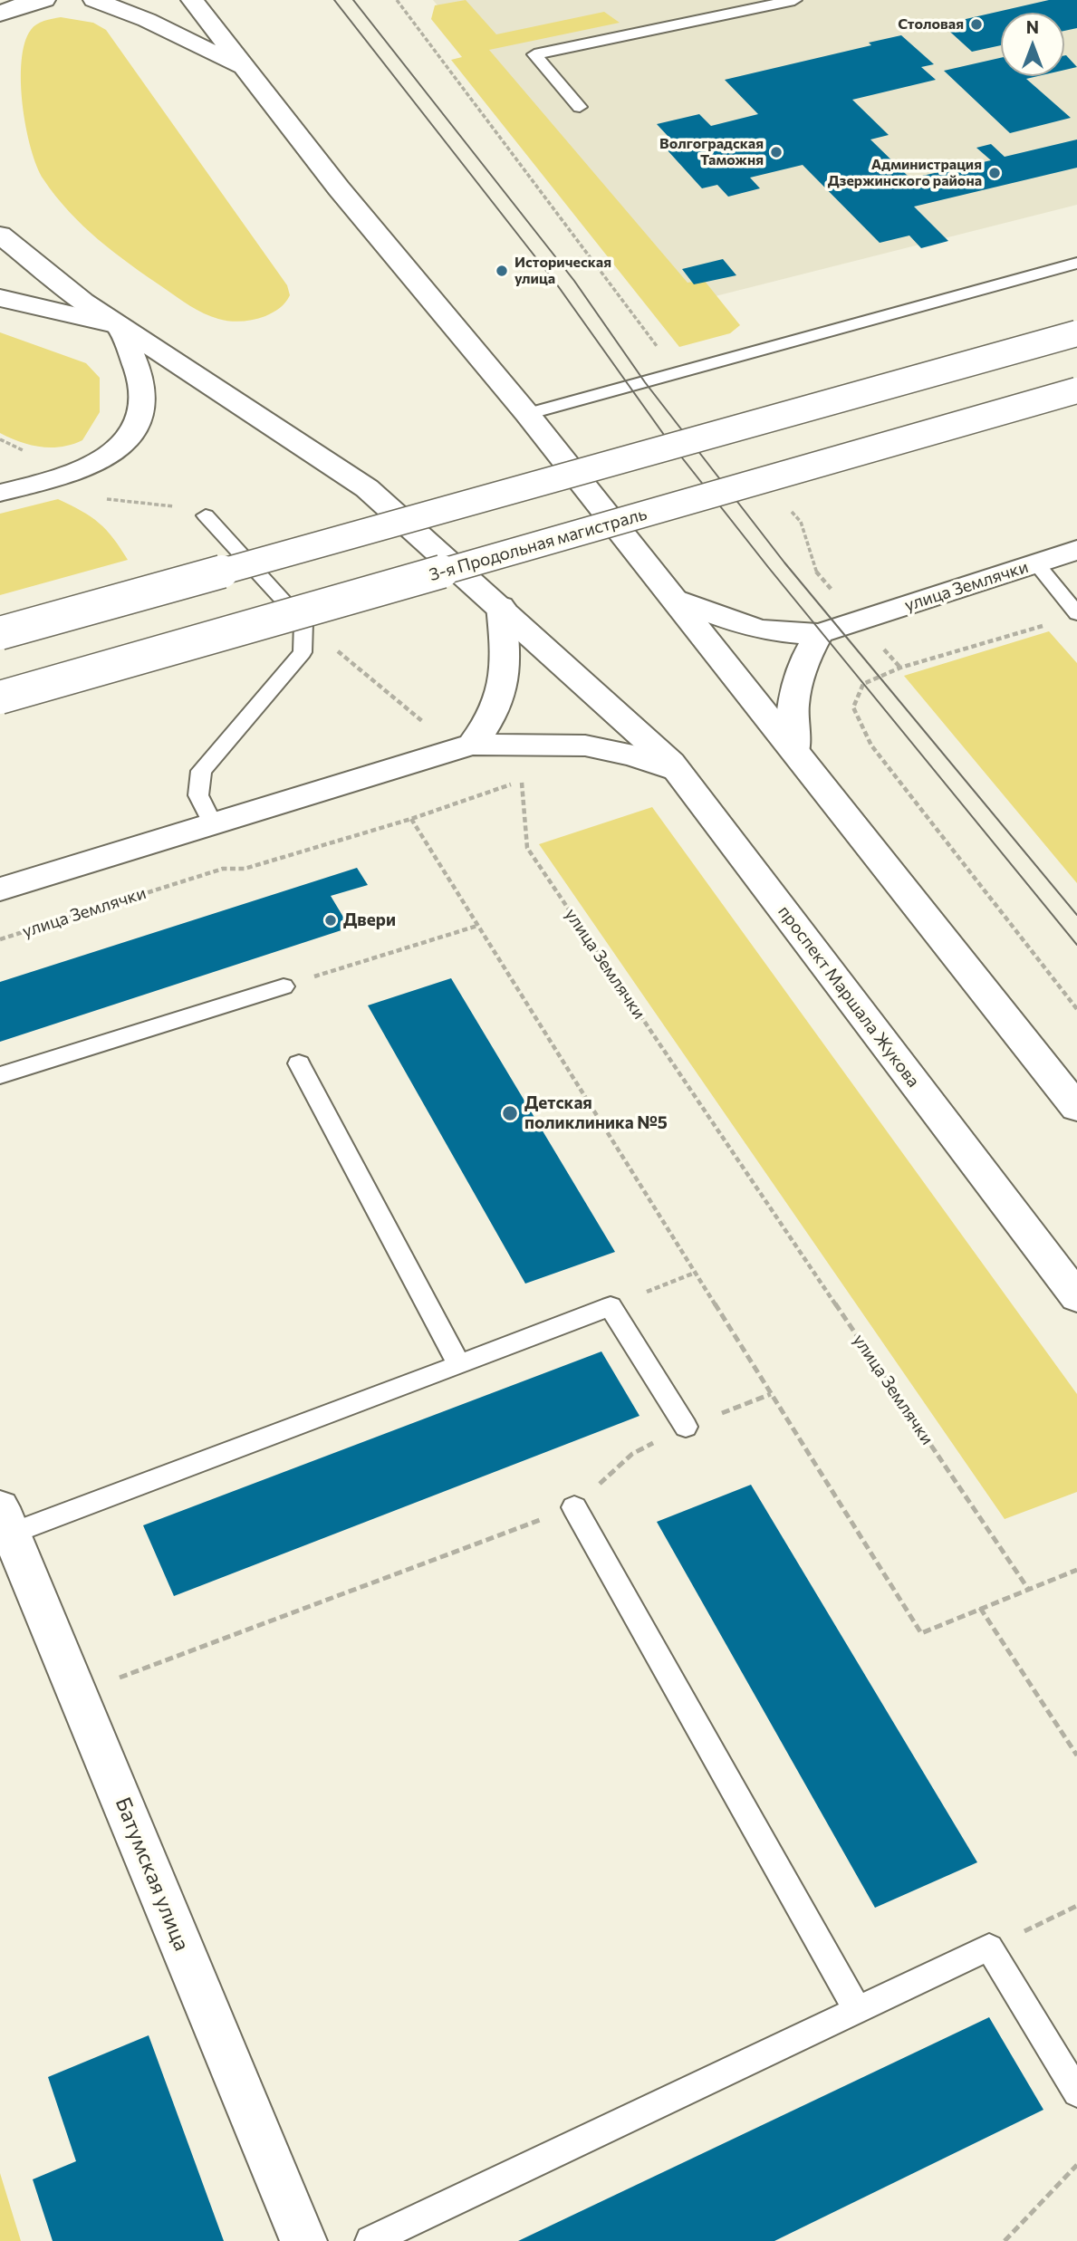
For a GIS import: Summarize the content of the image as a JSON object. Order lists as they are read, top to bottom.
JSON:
{
  "streets": {
    "main road": [
      "3-я Продольная магистраль",
      "улица Землячки",
      "проспект Маршала Жукова",
      "Батумская улица"
    ]
  },
  "places": [
    "Столовая",
    "Волгоградская Таможня",
    "Администрация Дзержинского района",
    "Историческая улица",
    "Двери",
    "Детская поликлиника №5"
  ],
  "north": "top"
}
